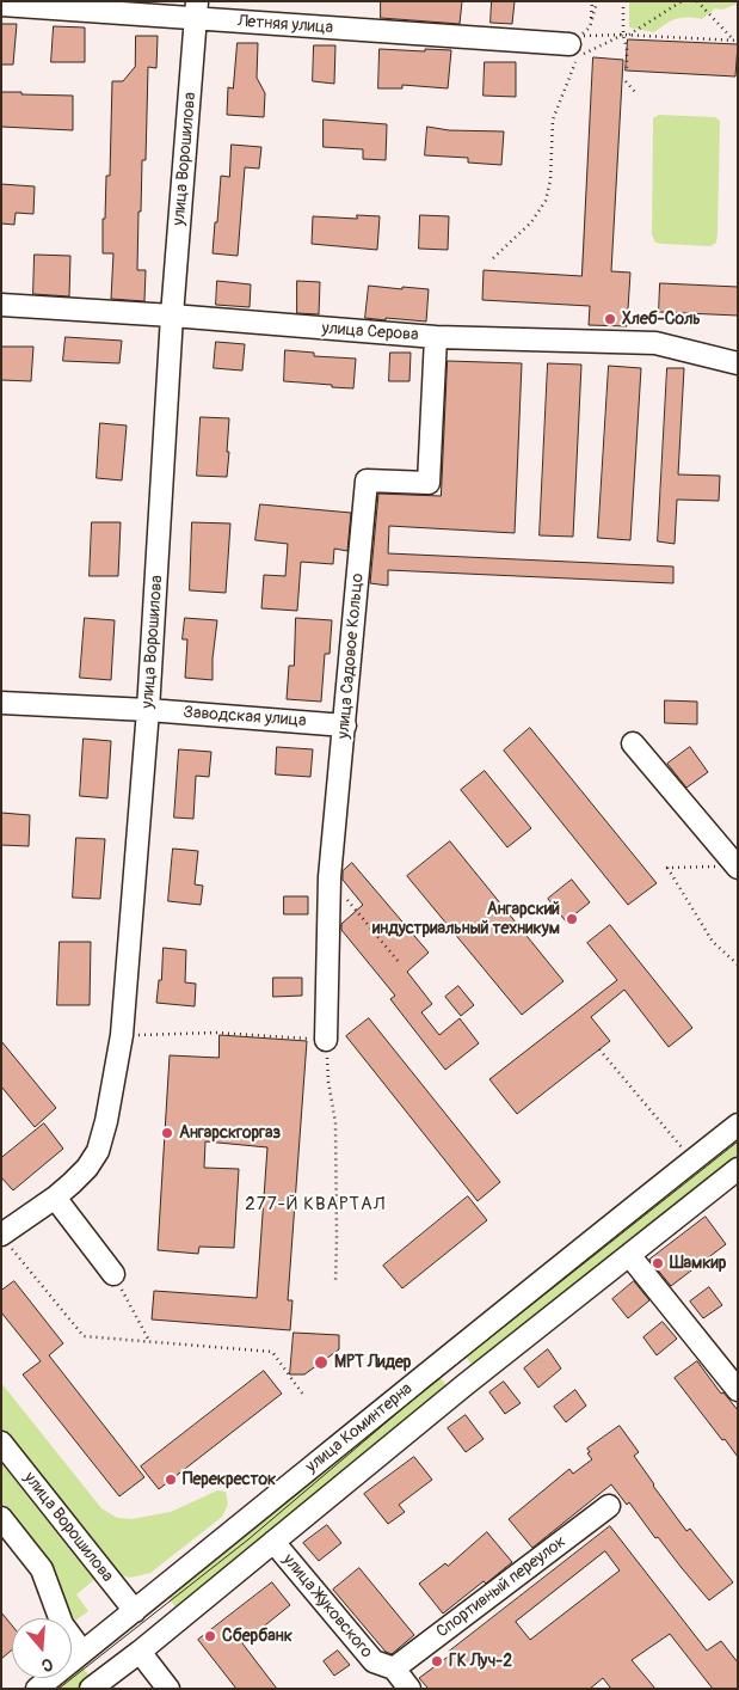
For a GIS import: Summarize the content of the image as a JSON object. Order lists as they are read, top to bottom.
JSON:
{
  "streets": {
    "street": [
      "Летняя улица",
      "улица Ворошилова",
      "улица Серова",
      "улица Садовое Кольцо",
      "Заводская улица",
      "улица Коминтерна",
      "Спортивный переулок",
      "улица Жуковского"
    ]
  },
  "crossings": [
    ["Летняя улица", "улица Ворошилова"],
    ["улица Ворошилова", "улица Серова"],
    ["улица Ворошилова", "Заводская улица"],
    ["улица Ворошилова", "улица Коминтерна"],
    ["улица Серова", "улица Садовое Кольцо"],
    ["улица Садовое Кольцо", "Заводская улица"],
    ["улица Коминтерна", "улица Жуковского"],
    ["Спортивный переулок", "улица Жуковского"]
  ],
  "districts": ["277-Й КВАРТАЛ"],
  "places": [
    "Хлеб-Соль",
    "Ангарский индустриальный техникум",
    "Ангарскгоргаз",
    "Шамкир",
    "МРТ Лидер",
    "Перекресток",
    "Сбербанк",
    "ГК Луч-2"
  ],
  "north": "bottom"
}
